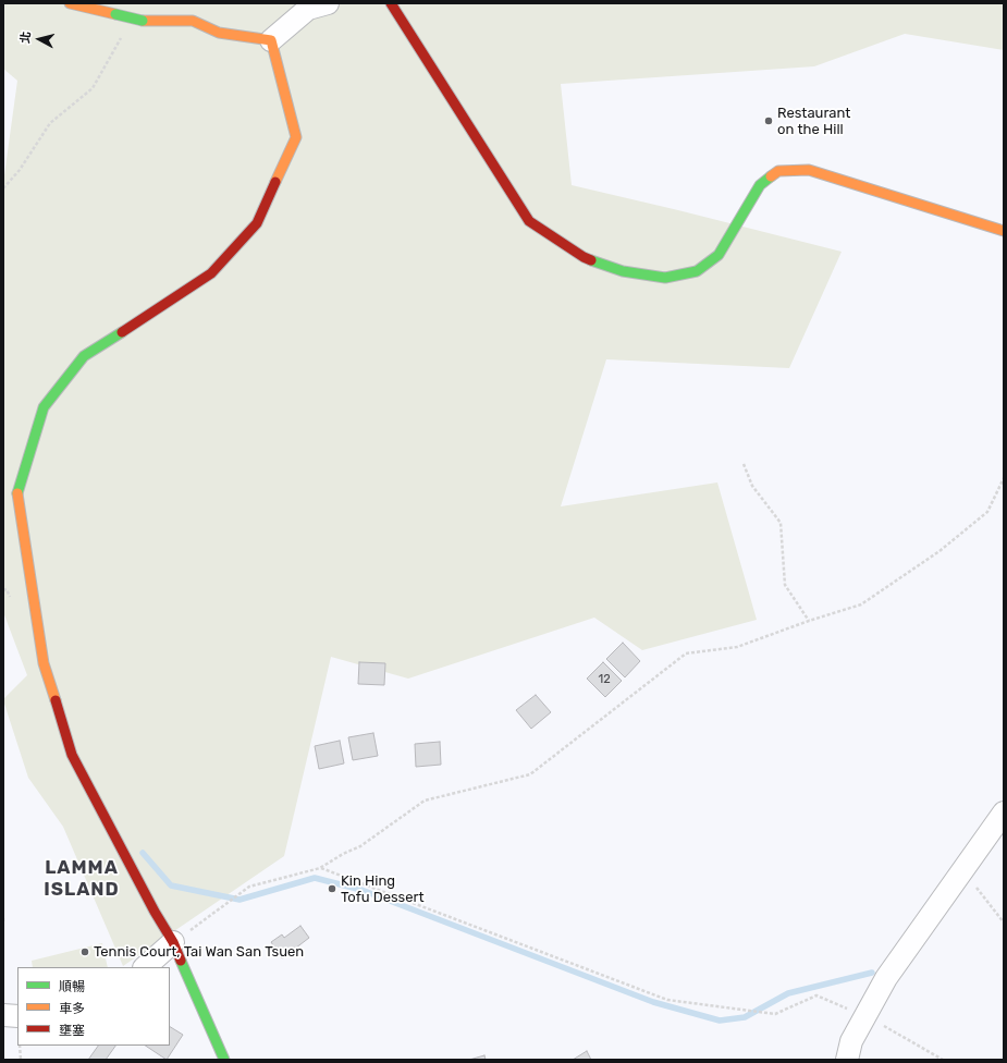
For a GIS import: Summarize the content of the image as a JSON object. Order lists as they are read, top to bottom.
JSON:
{
  "districts": ["LAMMA ISLAND"],
  "places": ["Restaurant on the Hill", "Kin Hing Tofu Dessert", "Tennis Court, Tai Wan San Tsuen"],
  "house_numbers": ["12"],
  "legend": ["順暢", "車多", "壅塞"],
  "north": "left"
}
